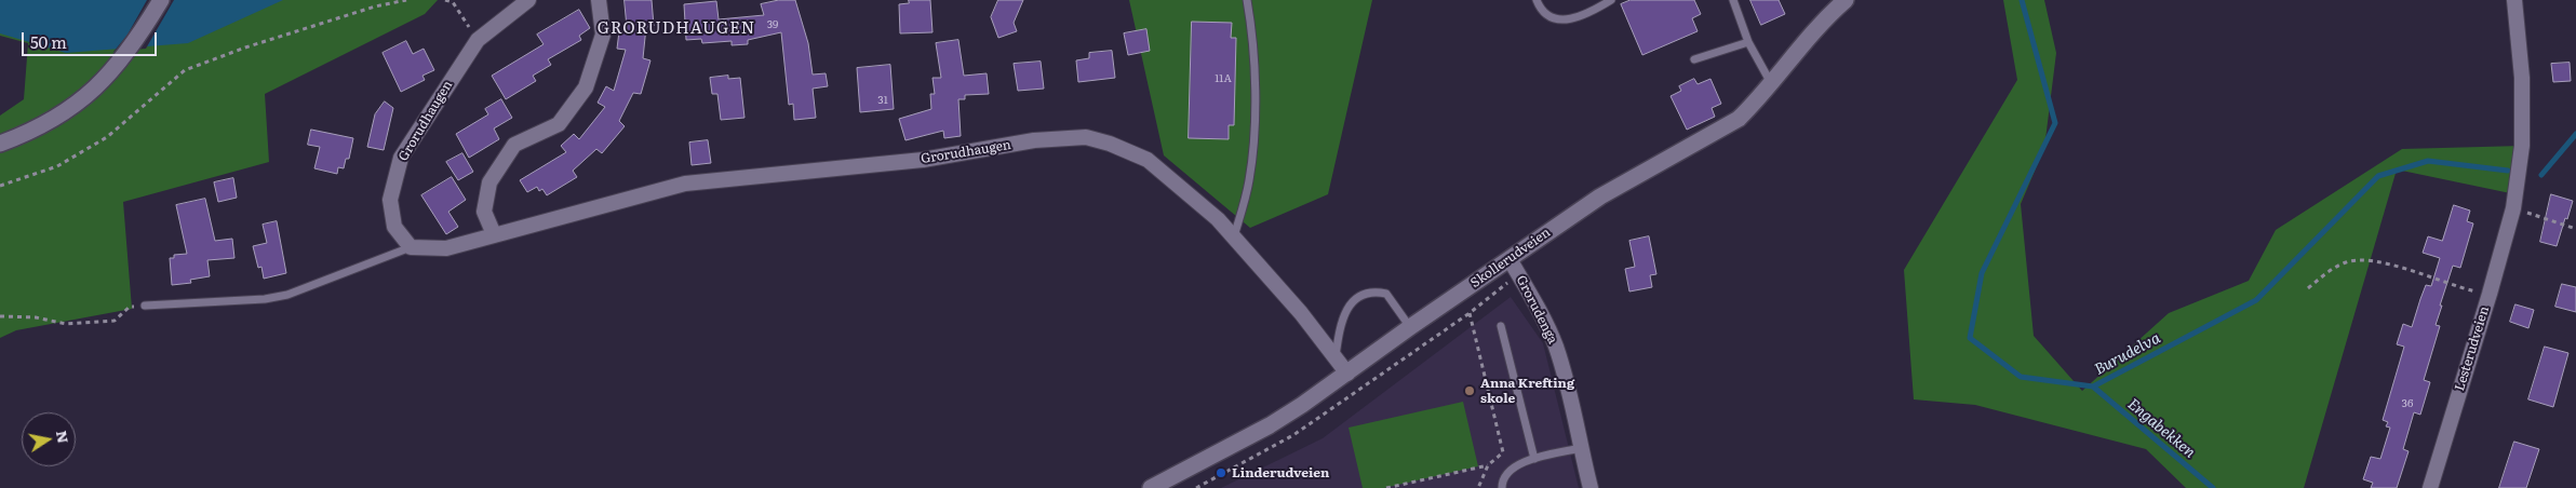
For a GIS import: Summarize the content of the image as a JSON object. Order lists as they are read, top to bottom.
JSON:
{
  "streets": {
    "street": [
      "Grorudhaugen",
      "Skollerudveien",
      "Grorudenga",
      "Lesterudveien"
    ]
  },
  "crossings": [
    ["Grorudhaugen", "Skollerudveien"],
    ["Skollerudveien", "Grorudenga"]
  ],
  "districts": ["GRORUDHAUGEN"],
  "water": ["Burudelva", "Engabekken"],
  "places": ["Anna Krefting skole", "Linderudveien"],
  "house_numbers": [
    "39",
    "11A",
    "31",
    "36"
  ],
  "scale_bar": "50 m",
  "north": "right"
}
